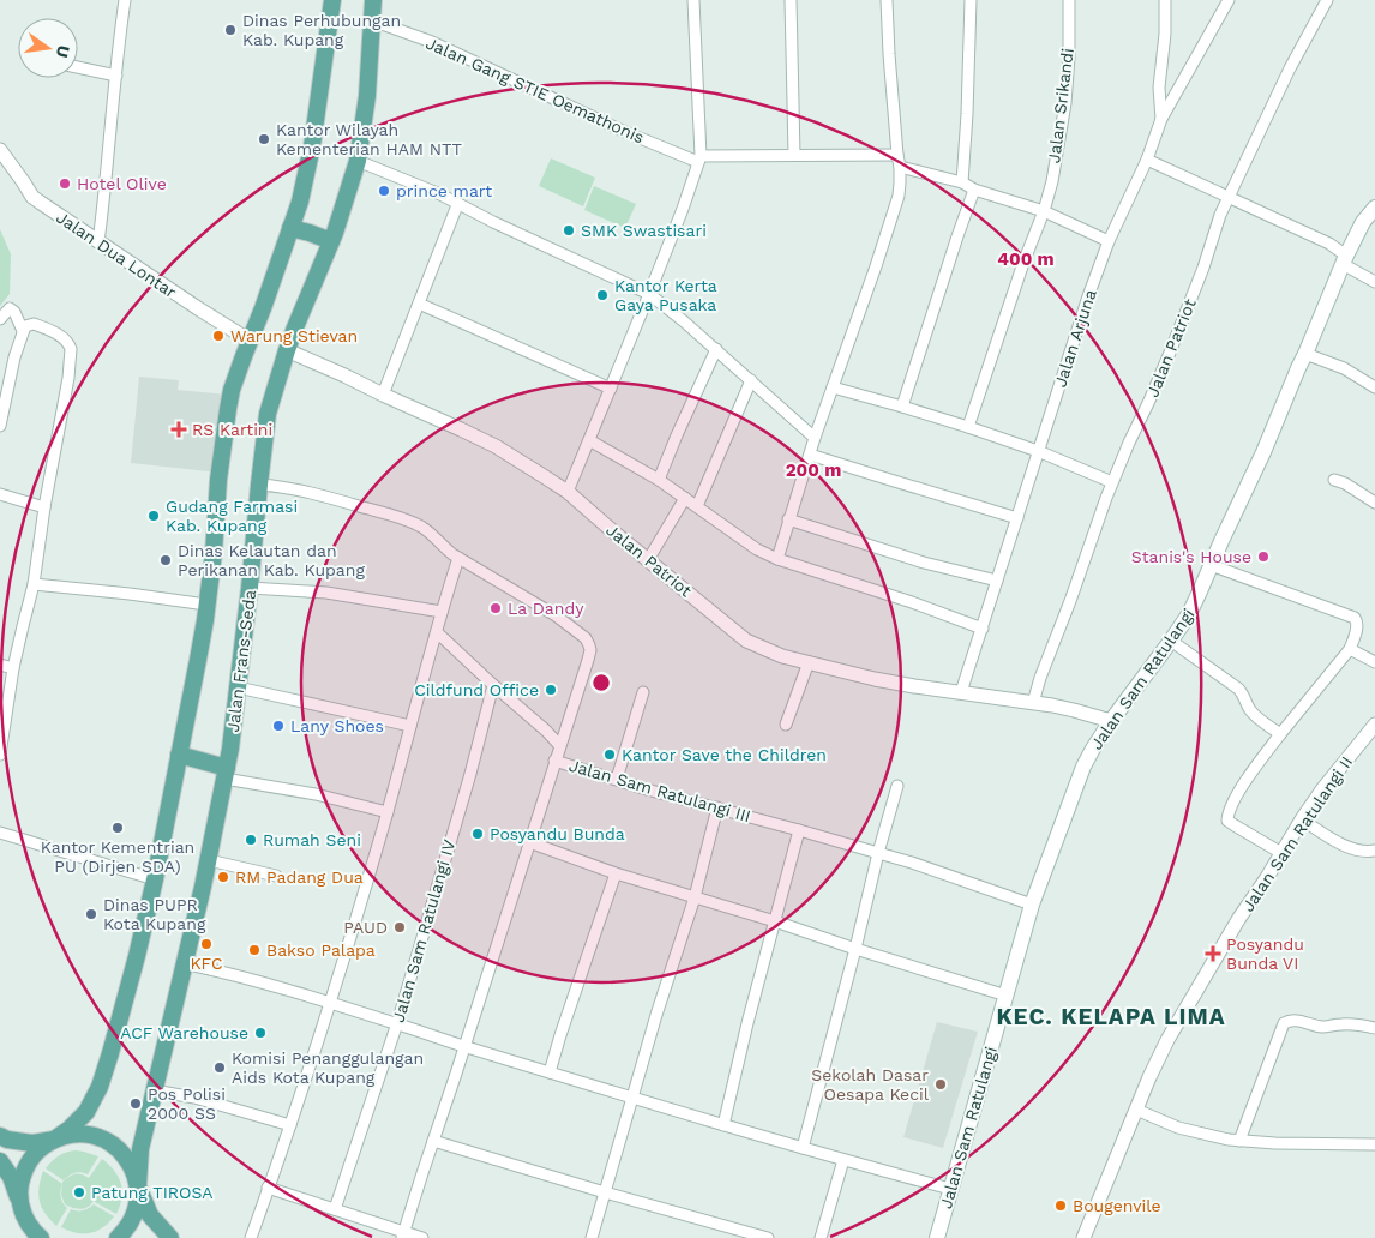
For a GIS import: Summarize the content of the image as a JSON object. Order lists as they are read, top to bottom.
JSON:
{
  "streets": {
    "main road": ["Jalan Frans-Seda", "Jalan Sam Ratulangi"],
    "street": [
      "Jalan Gang STIE Oemathonis",
      "Jalan Srikandi",
      "Jalan Dua Lontar",
      "Jalan Arjuna",
      "Jalan Patriot",
      "Jalan Sam Ratulangi III",
      "Jalan Sam Ratulangi II",
      "Jalan Sam Ratulangi IV"
    ]
  },
  "crossings": [
    ["Jalan Gang STIE Oemathonis", "Jalan Frans-Seda"],
    ["Jalan Arjuna", "Jalan Patriot"],
    ["Jalan Patriot", "Jalan Frans-Seda"],
    ["Jalan Patriot", "Jalan Sam Ratulangi"],
    ["Jalan Frans-Seda", "Jalan Sam Ratulangi III"],
    ["Jalan Sam Ratulangi", "Jalan Sam Ratulangi III"]
  ],
  "districts": ["KEC. KELAPA LIMA"],
  "places": {
    "other": [
      "Dinas Perhubungan Kab. Kupang",
      "Kantor Wilayah Kementerian HAM NTT",
      "Hotel Olive",
      "prince mart",
      "SMK Swastisari",
      "Kantor Kerta Gaya Pusaka",
      "Warung Stievan",
      "Gudang Farmasi Kab. Kupang",
      "Stanis's House",
      "Dinas Kelautan dan Perikanan Kab. Kupang",
      "La Dandy",
      "Cildfund Office",
      "Lany Shoes",
      "Kantor Save the Children",
      "Kantor Kementrian PU (Dirjen SDA)",
      "Posyandu Bunda",
      "Rumah Seni",
      "RM Padang Dua",
      "Dinas PUPR Kota Kupang",
      "PAUD",
      "KFC",
      "Bakso Palapa",
      "ACF Warehouse",
      "Komisi Penanggulangan Aids Kota Kupang",
      "Sekolah Dasar Oesapa Kecil",
      "Pos Polisi 2000 SS",
      "Patung TIROSA",
      "Bougenvile"
    ],
    "health": ["RS Kartini", "Posyandu Bunda VI"]
  },
  "north": "right",
  "rings": ["400 m", "200 m"]
}
